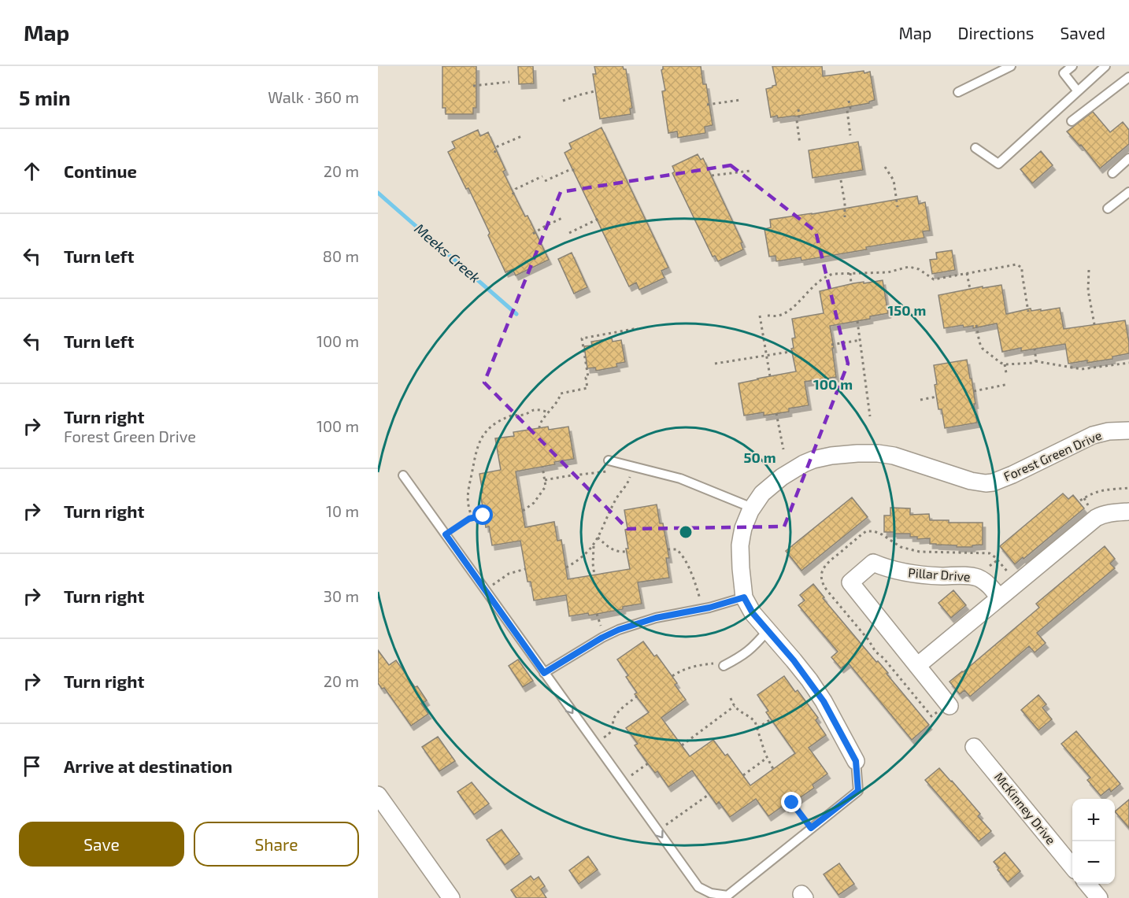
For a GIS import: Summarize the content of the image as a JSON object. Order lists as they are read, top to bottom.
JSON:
{
  "streets": {
    "street": ["Forest Green Drive", "Pillar Drive", "McKinney Drive"]
  },
  "water": ["Meeks Creek"],
  "page": {
    "header": "Map",
    "nav": ["Map", "Directions", "Saved"],
    "heading": ["5 min", "Walk · 360 m"],
    "list": [
      ["Continue", "20 m"],
      ["Turn left", "80 m"],
      ["Turn left", "100 m"],
      ["Turn right", "Forest Green Drive", "100 m"],
      ["Turn right", "10 m"],
      ["Turn right", "30 m"],
      ["Turn right", "20 m"],
      "Arrive at destination"
    ],
    "map_buttons": ["+", "−"],
    "buttons": ["Save", "Share"]
  },
  "rings": ["150 m", "100 m", "50 m"]
}
